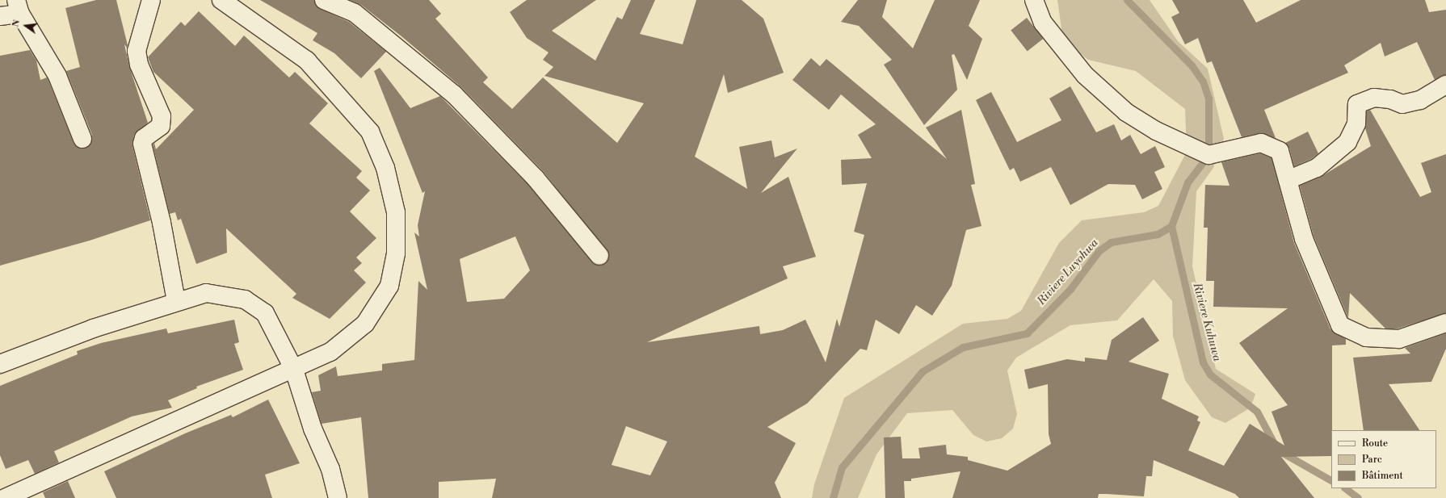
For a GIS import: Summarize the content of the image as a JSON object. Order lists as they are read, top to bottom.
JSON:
{
  "water": ["Riviere Luyohwa", "Riviere Kuhuwa"],
  "legend": ["Route", "Parc", "Bâtiment"],
  "north": "left"
}
